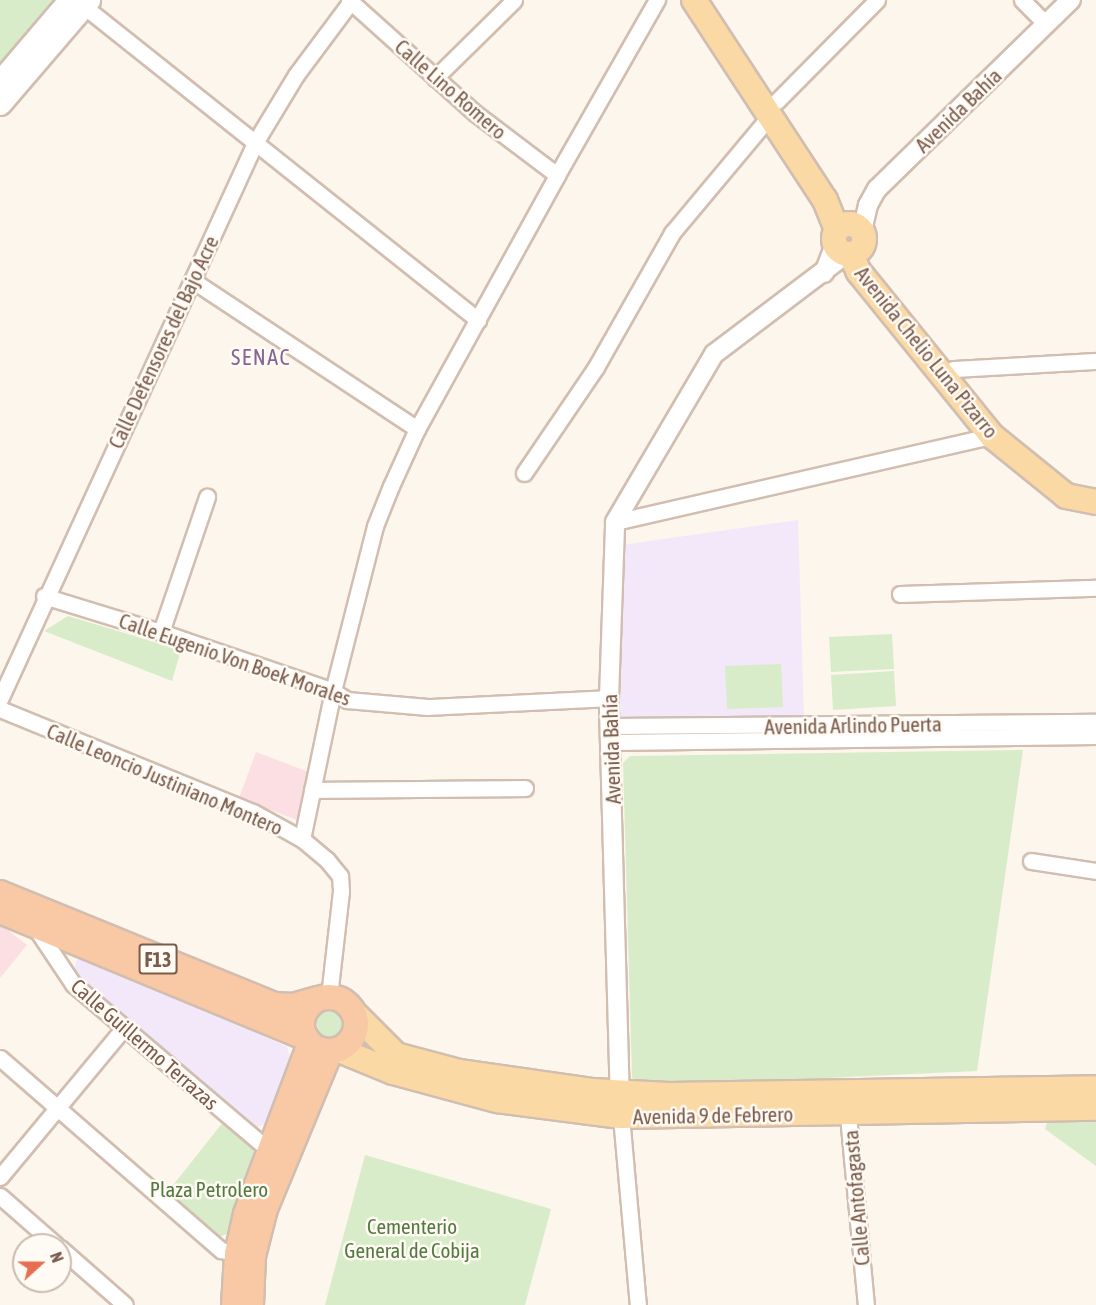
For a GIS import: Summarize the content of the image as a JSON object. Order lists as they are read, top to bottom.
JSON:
{
  "streets": {
    "highway": ["F13", "Avenida 9 de Febrero"],
    "main road": ["Avenida Chelio Luna Pizarro"],
    "street": [
      "Calle Lino Romero",
      "Avenida Bahía",
      "Calle Defensores del Bajo Acre",
      "Calle Eugenio Von Boek Morales",
      "Avenida Arlindo Puerta",
      "Calle Leoncio Justiniano Montero",
      "Calle Guillermo Terrazas",
      "Calle Antofagasta"
    ]
  },
  "crossings": [
    ["Calle Lino Romero", "Calle Defensores del Bajo Acre"],
    ["Avenida Bahía", "Avenida Chelio Luna Pizarro"],
    ["Avenida Bahía", "Calle Eugenio Von Boek Morales"],
    ["Avenida Bahía", "Avenida Arlindo Puerta"],
    ["Avenida Bahía", "Avenida 9 de Febrero"],
    ["Calle Defensores del Bajo Acre", "Calle Eugenio Von Boek Morales"],
    ["Calle Leoncio Justiniano Montero", "F13"],
    ["Calle Leoncio Justiniano Montero", "Avenida 9 de Febrero"],
    ["F13", "Avenida 9 de Febrero"],
    ["Calle Guillermo Terrazas", "Avenida 9 de Febrero"],
    ["Avenida 9 de Febrero", "Calle Antofagasta"]
  ],
  "districts": ["SENAC"],
  "parks": ["Plaza Petrolero", "Cementerio General de Cobija"],
  "north": "right"
}
